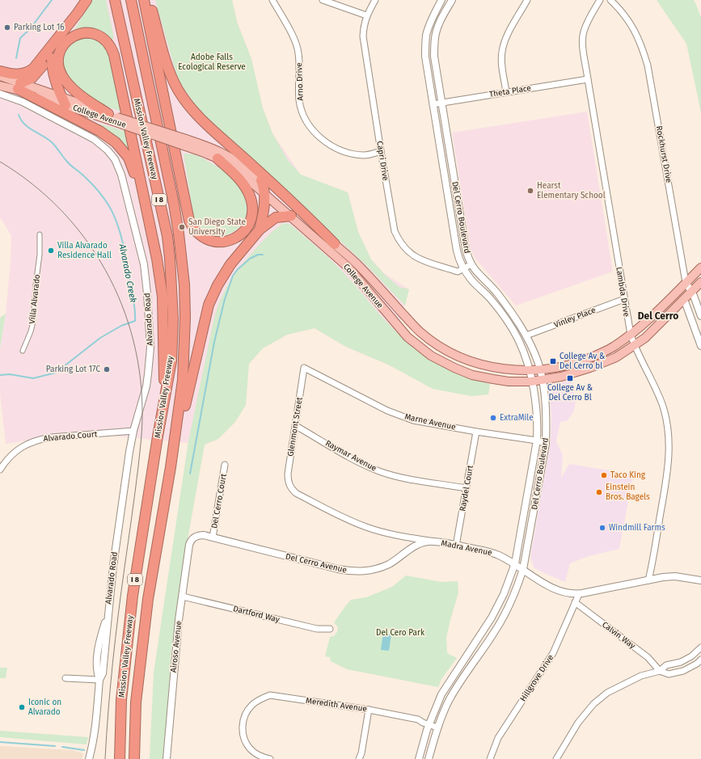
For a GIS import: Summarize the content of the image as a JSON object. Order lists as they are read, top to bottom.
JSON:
{
  "streets": {
    "highway": ["Mission Valley Freeway", "I 8"],
    "main road": ["College Avenue"],
    "street": [
      "Arno Drive",
      "Theta Place",
      "Rockhurst Drive",
      "Capri Drive",
      "Del Cerro Boulevard",
      "Lambda Drive",
      "Villa Alvarado",
      "Vinley Place",
      "Alvarado Road",
      "Marne Avenue",
      "Glenmont Street",
      "Alvarado Court",
      "Raymar Avenue",
      "Raydel Court",
      "Del Cerro Court",
      "Madra Avenue",
      "Del Cerro Avenue",
      "Dartford Way",
      "Calvin Way",
      "Airoso Avenue",
      "Hillgrove Drive",
      "Meredith Avenue"
    ]
  },
  "crossings": [
    ["Arno Drive", "Capri Drive"],
    ["Theta Place", "Del Cerro Boulevard"],
    ["Theta Place", "Lambda Drive"],
    ["College Avenue", "Rockhurst Drive"],
    ["College Avenue", "Del Cerro Boulevard"],
    ["College Avenue", "Lambda Drive"],
    ["Capri Drive", "Del Cerro Boulevard"],
    ["Del Cerro Boulevard", "Vinley Place"],
    ["Del Cerro Boulevard", "Marne Avenue"],
    ["Del Cerro Boulevard", "Madra Avenue"],
    ["Del Cerro Boulevard", "Meredith Avenue"],
    ["Lambda Drive", "Vinley Place"],
    ["Lambda Drive", "Madra Avenue"],
    ["Alvarado Road", "Alvarado Court"],
    ["Marne Avenue", "Glenmont Street"],
    ["Marne Avenue", "Raydel Court"],
    ["Glenmont Street", "Raymar Avenue"],
    ["Glenmont Street", "Madra Avenue"],
    ["Raymar Avenue", "Raydel Court"],
    ["Raydel Court", "Madra Avenue"],
    ["Del Cerro Court", "Del Cerro Avenue"],
    ["Madra Avenue", "Del Cerro Avenue"],
    ["Madra Avenue", "Hillgrove Drive"],
    ["Del Cerro Avenue", "Airoso Avenue"],
    ["Dartford Way", "Airoso Avenue"],
    ["Calvin Way", "Hillgrove Drive"]
  ],
  "districts": ["Del Cerro"],
  "water": ["Alvarado Creek"],
  "parks": ["Adobe Falls Ecological Reserve", "Del Cero Park"],
  "places": {
    "other": [
      "Parking Lot 16",
      "Hearst Elementary School",
      "San Diego State University",
      "Villa Alvarado Residence Hall",
      "Parking Lot 17C",
      "ExtraMile",
      "Taco King",
      "Einstein Bros. Bagels",
      "Windmill Farms",
      "Iconic on Alvarado"
    ],
    "transit": ["College Av & Del Cerro bl", "College Av & Del Cerro Bl"]
  }
}
